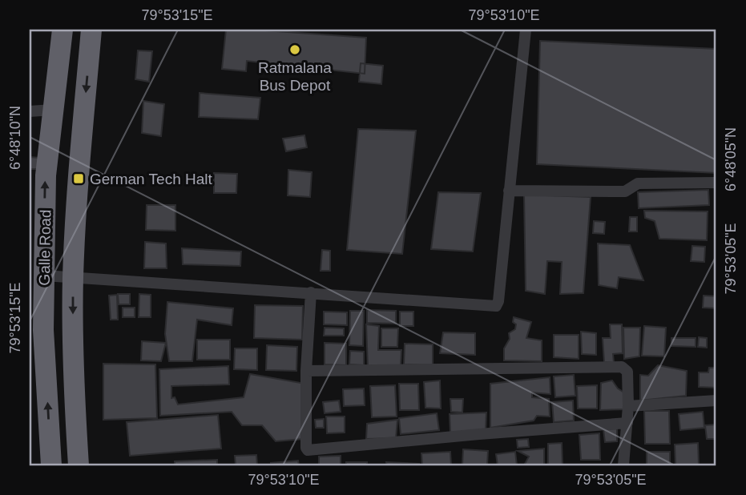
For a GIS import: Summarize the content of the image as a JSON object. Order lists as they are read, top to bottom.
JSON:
{
  "streets": {
    "highway": ["Galle Road"]
  },
  "places": {
    "other": ["Ratmalana Bus Depot"],
    "transit": ["German Tech Halt"]
  },
  "coordinates": [
    "79°53'15\"E",
    "79°53'10\"E",
    "6°48'10\"N",
    "6°48'05\"N",
    "79°53'05\"E"
  ]
}
